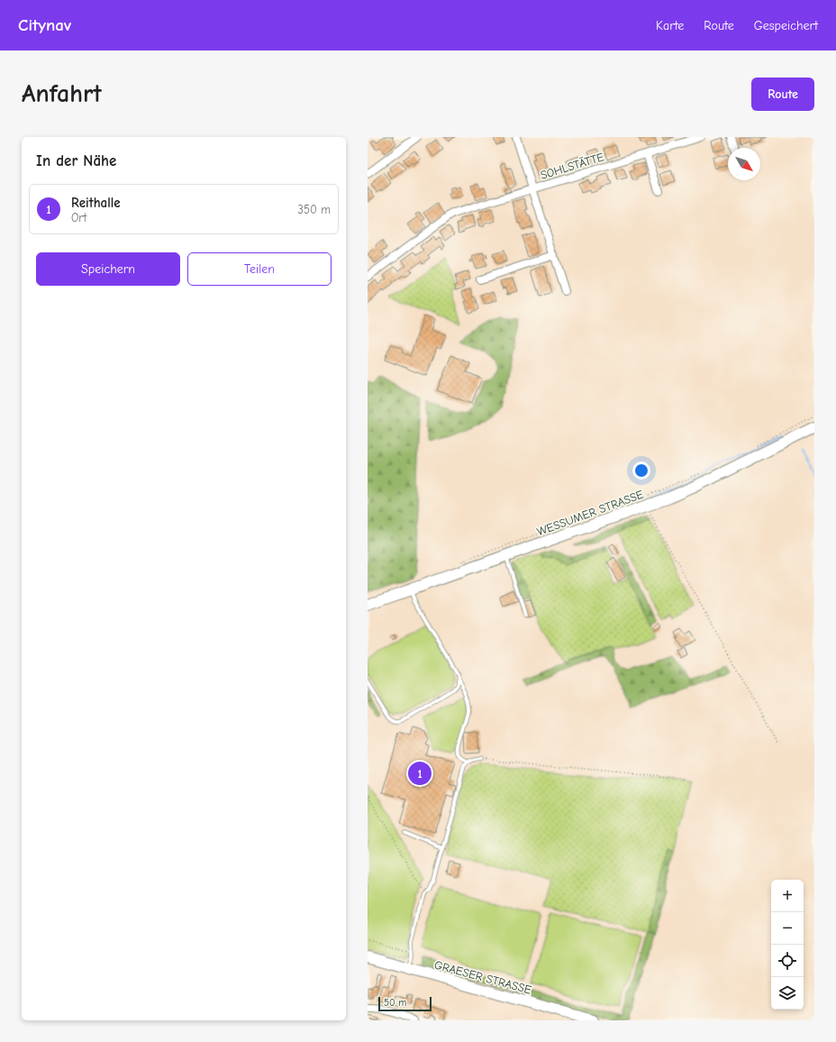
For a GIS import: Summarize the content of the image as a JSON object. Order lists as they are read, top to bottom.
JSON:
{
  "streets": {
    "main road": ["WESSUMER STRASSE", "GRAESER STRASSE"],
    "street": ["SOHLSTÄTTE"]
  },
  "scale_bar": "50 m",
  "north": "bottom right",
  "page": {
    "header": "Citynav",
    "nav": ["Karte", "Route", "Gespeichert"],
    "buttons": [
      "Route",
      ["Speichern", "Teilen"]
    ],
    "title": "Anfahrt",
    "heading": "In der Nähe",
    "list": [
      {
        "mark": "1",
        "name": "Reithalle",
        "note": "Ort",
        "value": "350 m"
      }
    ],
    "pins": "1",
    "map_buttons": ["+", "−"],
    "scale": "50 m"
  }
}
